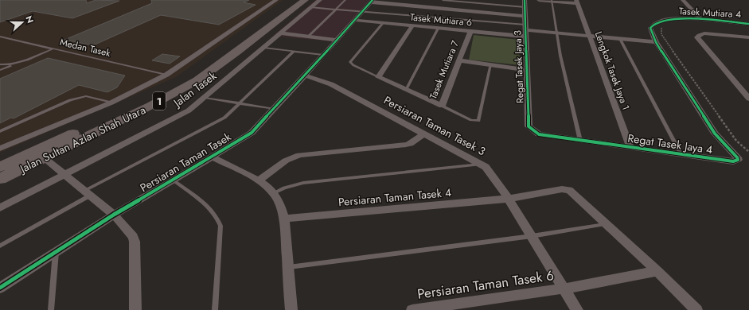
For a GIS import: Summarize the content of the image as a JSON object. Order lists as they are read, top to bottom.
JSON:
{
  "streets": {
    "main road": ["1", "Jalan Sultan Azlan Shah Utara"],
    "street": [
      "Tasek Mutiara 4",
      "Tasek Mutiara 6",
      "Regat Tasek Jaya 3",
      "Tasek Mutiara 7",
      "Lengkok Tasek Jaya 1",
      "Jalan Tasek",
      "Persiaran Taman Tasek 3",
      "Regat Tasek Jaya 4",
      "Persiaran Taman Tasek",
      "Persiaran Taman Tasek 4",
      "Persiaran Taman Tasek 6"
    ],
    "lane": ["Medan Tasek"]
  },
  "crossings": [
    ["Tasek Mutiara 4", "Tasek Mutiara 6"],
    ["Tasek Mutiara 4", "Regat Tasek Jaya 4"],
    ["Tasek Mutiara 6", "Regat Tasek Jaya 3"],
    ["Tasek Mutiara 6", "Tasek Mutiara 7"],
    ["Tasek Mutiara 6", "Lengkok Tasek Jaya 1"],
    ["Tasek Mutiara 6", "Regat Tasek Jaya 4"],
    ["Tasek Mutiara 6", "Persiaran Taman Tasek"],
    ["Regat Tasek Jaya 3", "Regat Tasek Jaya 4"],
    ["Lengkok Tasek Jaya 1", "Regat Tasek Jaya 4"],
    ["Jalan Tasek", "Jalan Sultan Azlan Shah Utara"],
    ["Persiaran Taman Tasek 3", "Persiaran Taman Tasek"],
    ["Persiaran Taman Tasek 3", "Persiaran Taman Tasek 4"],
    ["Persiaran Taman Tasek 3", "Persiaran Taman Tasek 6"]
  ],
  "north": "right"
}
